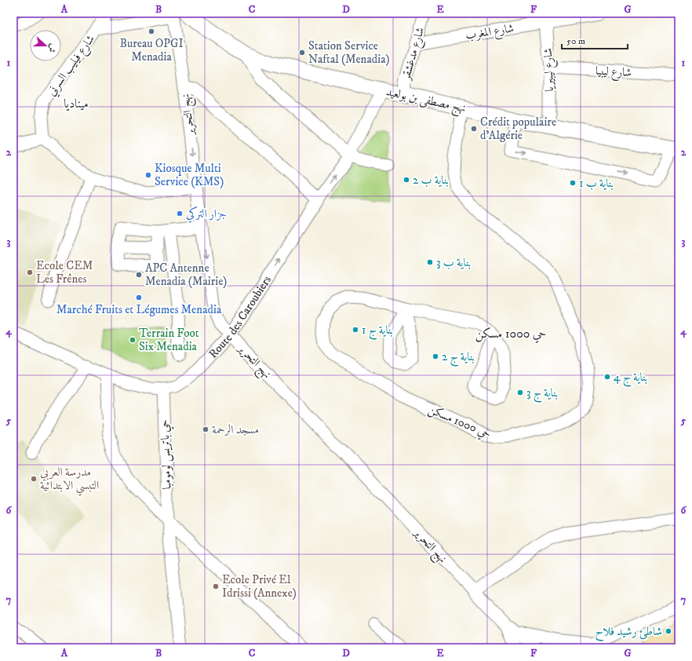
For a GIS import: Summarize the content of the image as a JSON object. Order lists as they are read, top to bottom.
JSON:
{
  "streets": {
    "main road": ["نهج مصطفى بن بولعيد"],
    "street": [
      "شارع المغرب",
      "شارع مدغشقر",
      "شارع فيليب السرني",
      "شارع ليبيريا",
      "شارع ليبيا",
      "نهج التحرير",
      "Route des Caroubiers",
      "حي 1000 مسكن",
      "حي باتريس لومومبا"
    ]
  },
  "crossings": [
    ["شارع المغرب", "شارع مدغشقر"],
    ["شارع المغرب", "شارع ليبيريا"],
    ["شارع مدغشقر", "نهج مصطفى بن بولعيد"],
    ["شارع فيليب السرني", "نهج التحرير"],
    ["شارع ليبيريا", "شارع ليبيا"],
    ["شارع ليبيريا", "نهج مصطفى بن بولعيد"],
    ["نهج مصطفى بن بولعيد", "Route des Caroubiers"],
    ["نهج مصطفى بن بولعيد", "حي 1000 مسكن"],
    ["نهج التحرير", "Route des Caroubiers"],
    ["Route des Caroubiers", "حي باتريس لومومبا"]
  ],
  "one_way": ["Route des Caroubiers"],
  "districts": ["ميناديا", "حي 1000 مسكن"],
  "places": [
    "Bureau OPGI Menadia",
    "Station Service Naftal (Menadia)",
    "Crédit populaire d'Algérie",
    "Kiosque Multi Service (KMS)",
    "بناية ب 2",
    "بناية ب 1",
    "جزار التركي",
    "بناية ب 3",
    "Ecole CEM Les Frênes",
    "APC Antenne Menadia (Mairie)",
    "Marché Fruits et Légumes Menadia",
    "بناية ج 1",
    "Terrain Foot Six Menadia",
    "بناية ج 2",
    "بناية ج 4",
    "بناية ج 3",
    "مسجد الرحمة",
    "مدرسة العربي التبسي الابتدائية",
    "Ecole Privé El Idrissi (Annexe)",
    "شاطئ رشيد فلاح"
  ],
  "scale_bar": "50 m",
  "north": "right",
  "grid": {
    "columns": [
      "A",
      "B",
      "C",
      "D",
      "E",
      "F",
      "G"
    ],
    "rows": [
      "1",
      "2",
      "3",
      "4",
      "5",
      "6",
      "7"
    ]
  }
}
